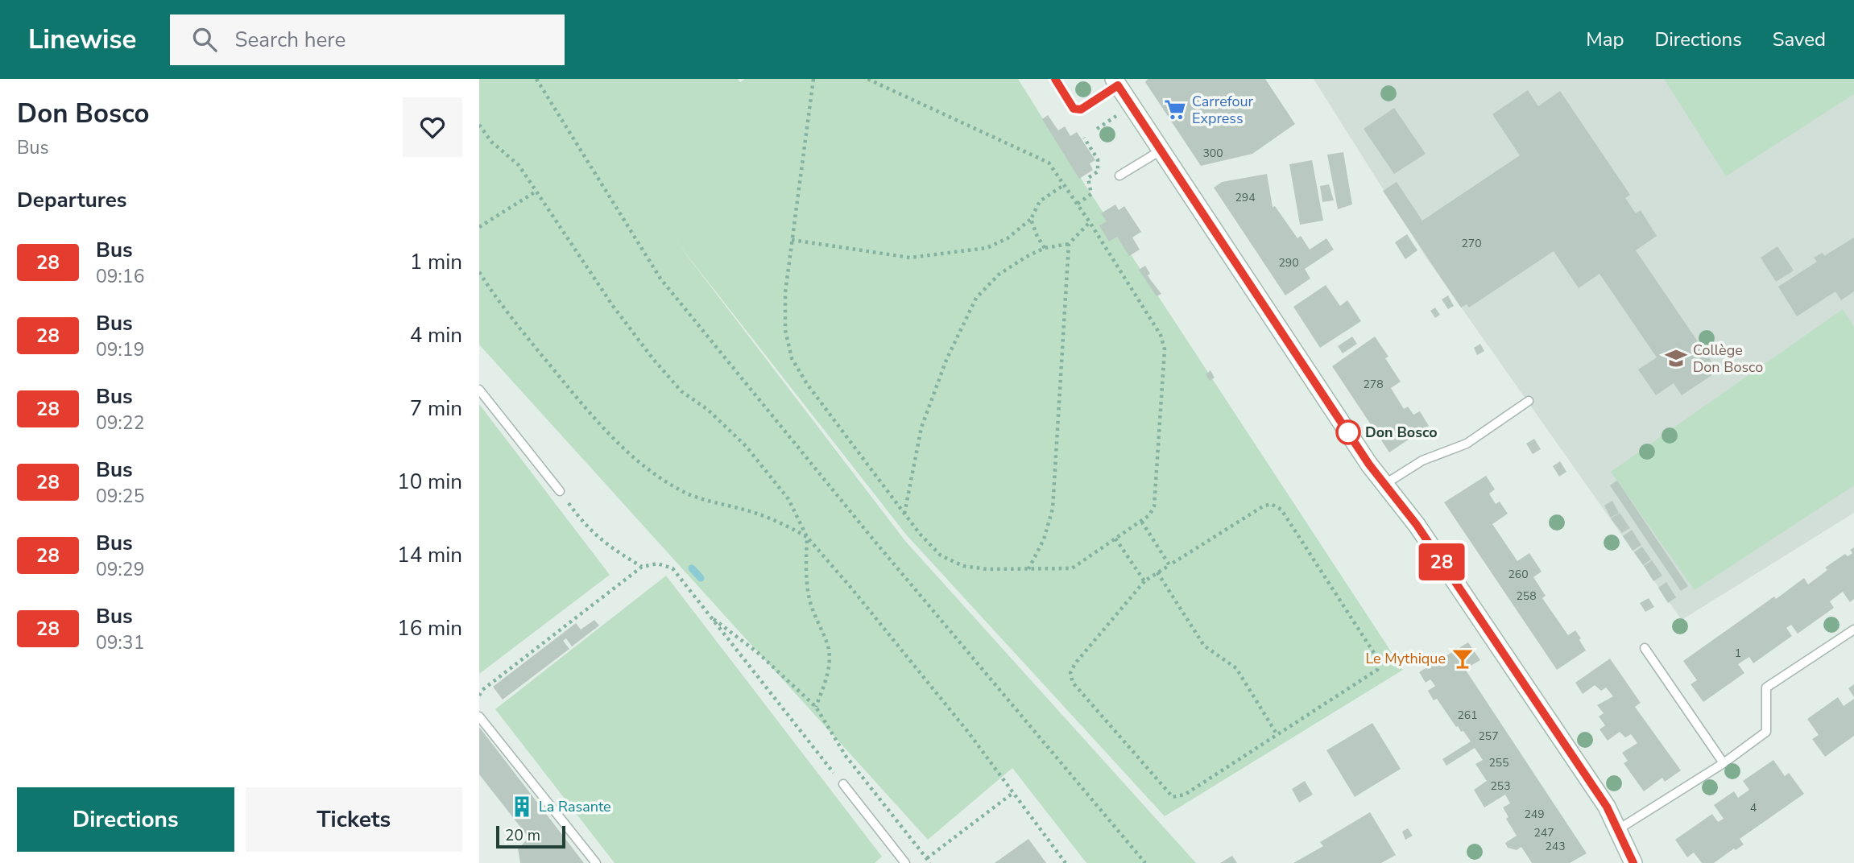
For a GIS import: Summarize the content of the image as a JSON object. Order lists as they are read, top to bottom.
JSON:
{
  "places": {
    "supermarket": ["Carrefour Express"],
    "school or university": ["Collège Don Bosco"],
    "other": ["Don Bosco"],
    "bar": ["Le Mythique"],
    "building": ["La Rasante"]
  },
  "lines": ["bus line 28"],
  "house_numbers": [
    "300",
    "294",
    "270",
    "290",
    "278",
    "260",
    "258",
    "1",
    "261",
    "257",
    "255",
    "253",
    "4",
    "249",
    "247",
    "243"
  ],
  "scale_bar": "20 m",
  "page": {
    "header": "Linewise",
    "search": "Search here",
    "nav": ["Map", "Directions", "Saved"],
    "heading": [
      ["Don Bosco", "Bus"],
      "Departures"
    ],
    "on_map": "28",
    "list": [
      {
        "mark": "28",
        "name": "Bus",
        "note": "09:16",
        "value": "1 min"
      },
      {
        "mark": "28",
        "name": "Bus",
        "note": "09:19",
        "value": "4 min"
      },
      {
        "mark": "28",
        "name": "Bus",
        "note": "09:22",
        "value": "7 min"
      },
      {
        "mark": "28",
        "name": "Bus",
        "note": "09:25",
        "value": "10 min"
      },
      {
        "mark": "28",
        "name": "Bus",
        "note": "09:29",
        "value": "14 min"
      },
      {
        "mark": "28",
        "name": "Bus",
        "note": "09:31",
        "value": "16 min"
      }
    ],
    "buttons": ["Directions", "Tickets"],
    "scale": "20 m"
  }
}
